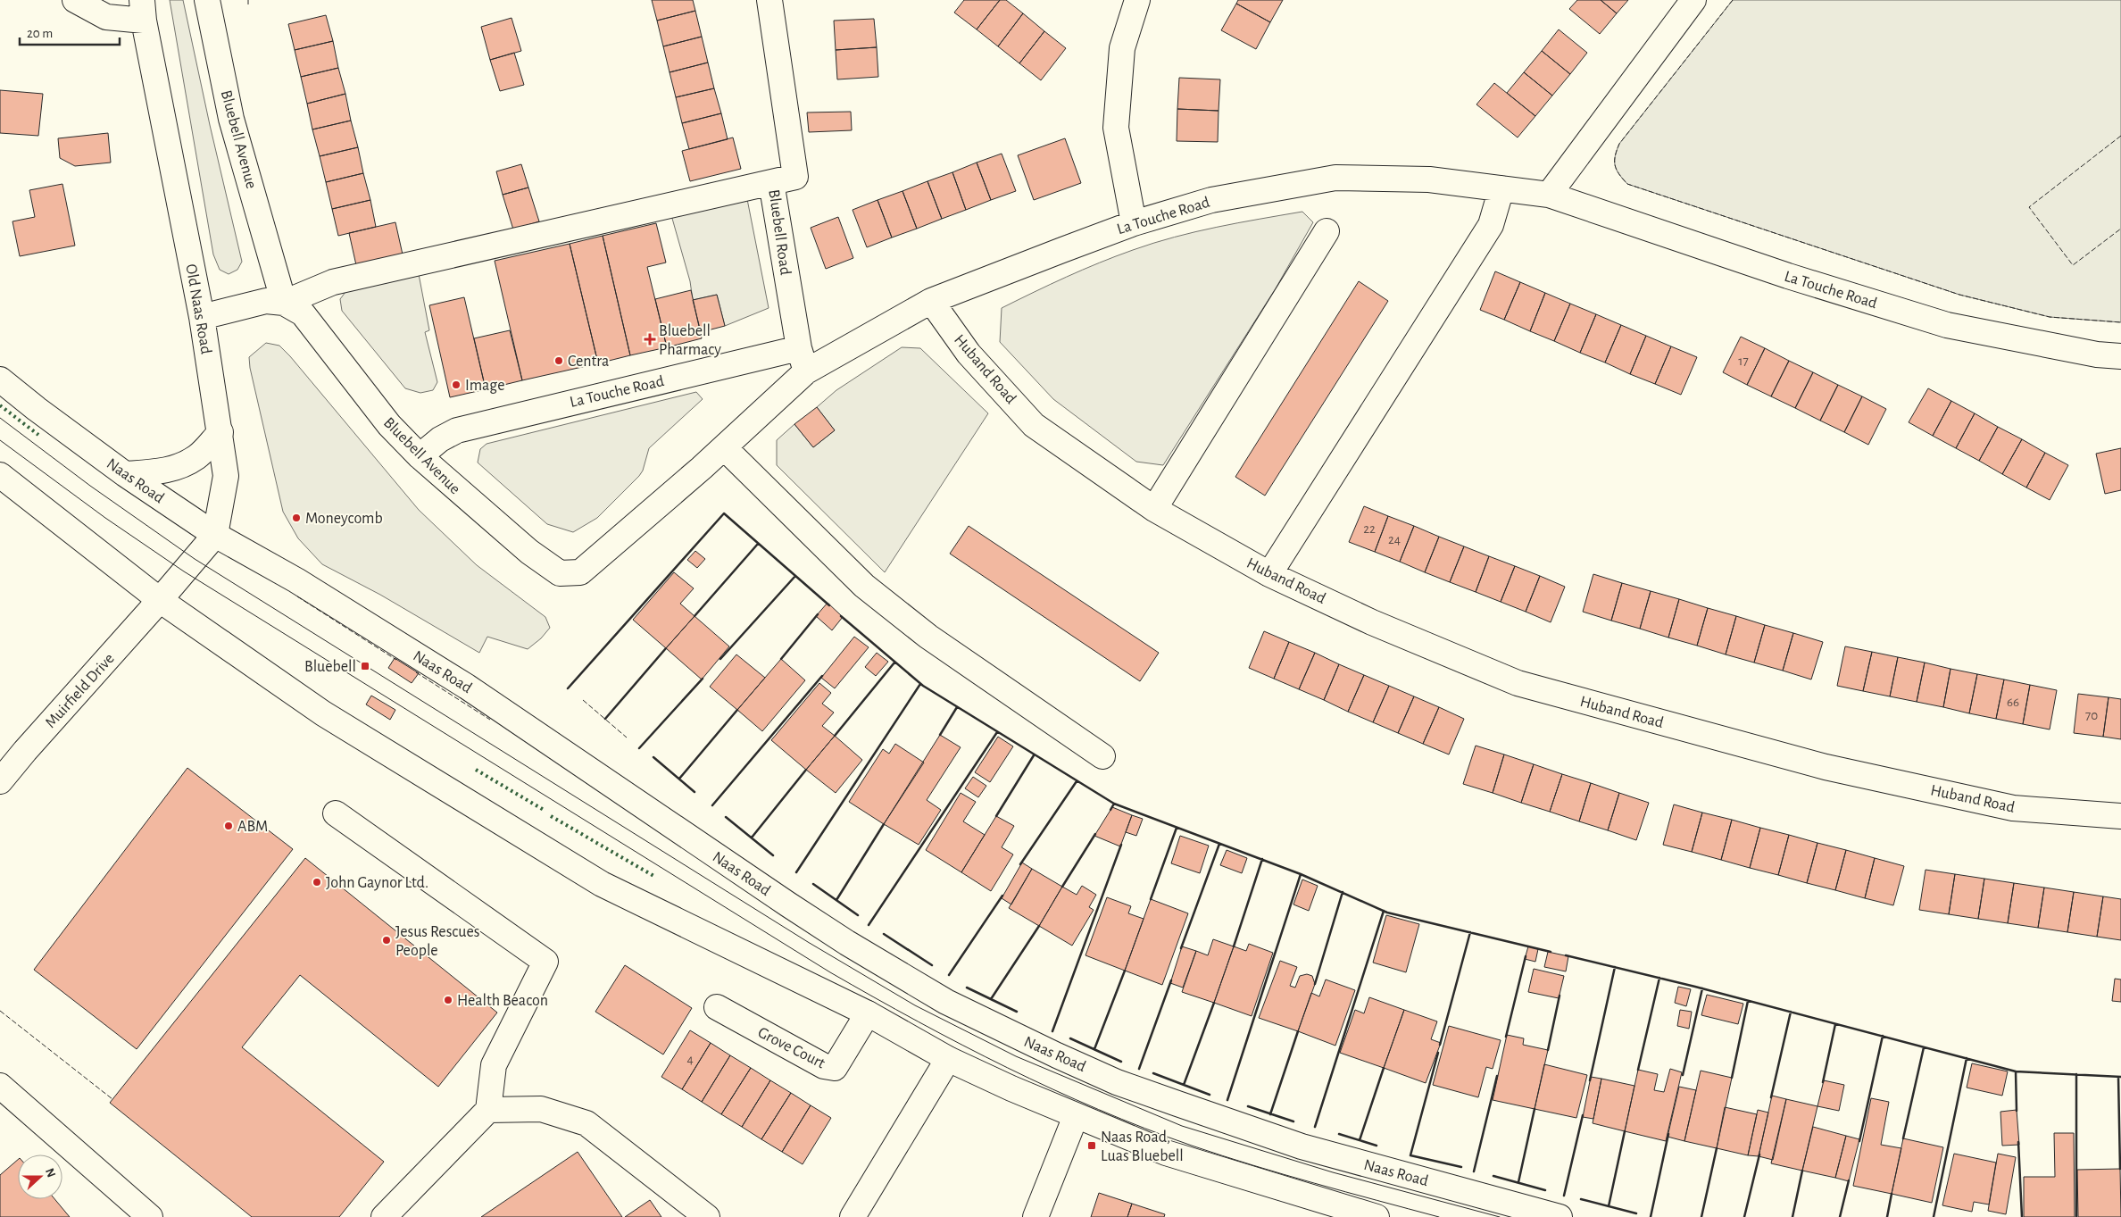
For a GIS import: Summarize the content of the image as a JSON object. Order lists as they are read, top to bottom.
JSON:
{
  "streets": {
    "street": [
      "Bluebell Avenue",
      "La Touche Road",
      "Bluebell Road",
      "Old Naas Road",
      "Huband Road",
      "Naas Road",
      "Muirfield Drive",
      "Grove Court"
    ]
  },
  "crossings": [
    ["Bluebell Avenue", "La Touche Road"],
    ["Bluebell Avenue", "Old Naas Road"],
    ["La Touche Road", "Bluebell Road"],
    ["La Touche Road", "Huband Road"],
    ["Old Naas Road", "Naas Road"]
  ],
  "places": {
    "health": ["Bluebell Pharmacy"],
    "other": [
      "Centra",
      "Image",
      "Moneycomb",
      "ABM",
      "John Gaynor Ltd.",
      "Jesus Rescues People",
      "Health Beacon"
    ],
    "transit": ["Bluebell", "Naas Road, Luas Bluebell"]
  },
  "house_numbers": [
    "17",
    "22",
    "24",
    "66",
    "70",
    "4"
  ],
  "scale_bar": "20 m",
  "north": "right"
}
